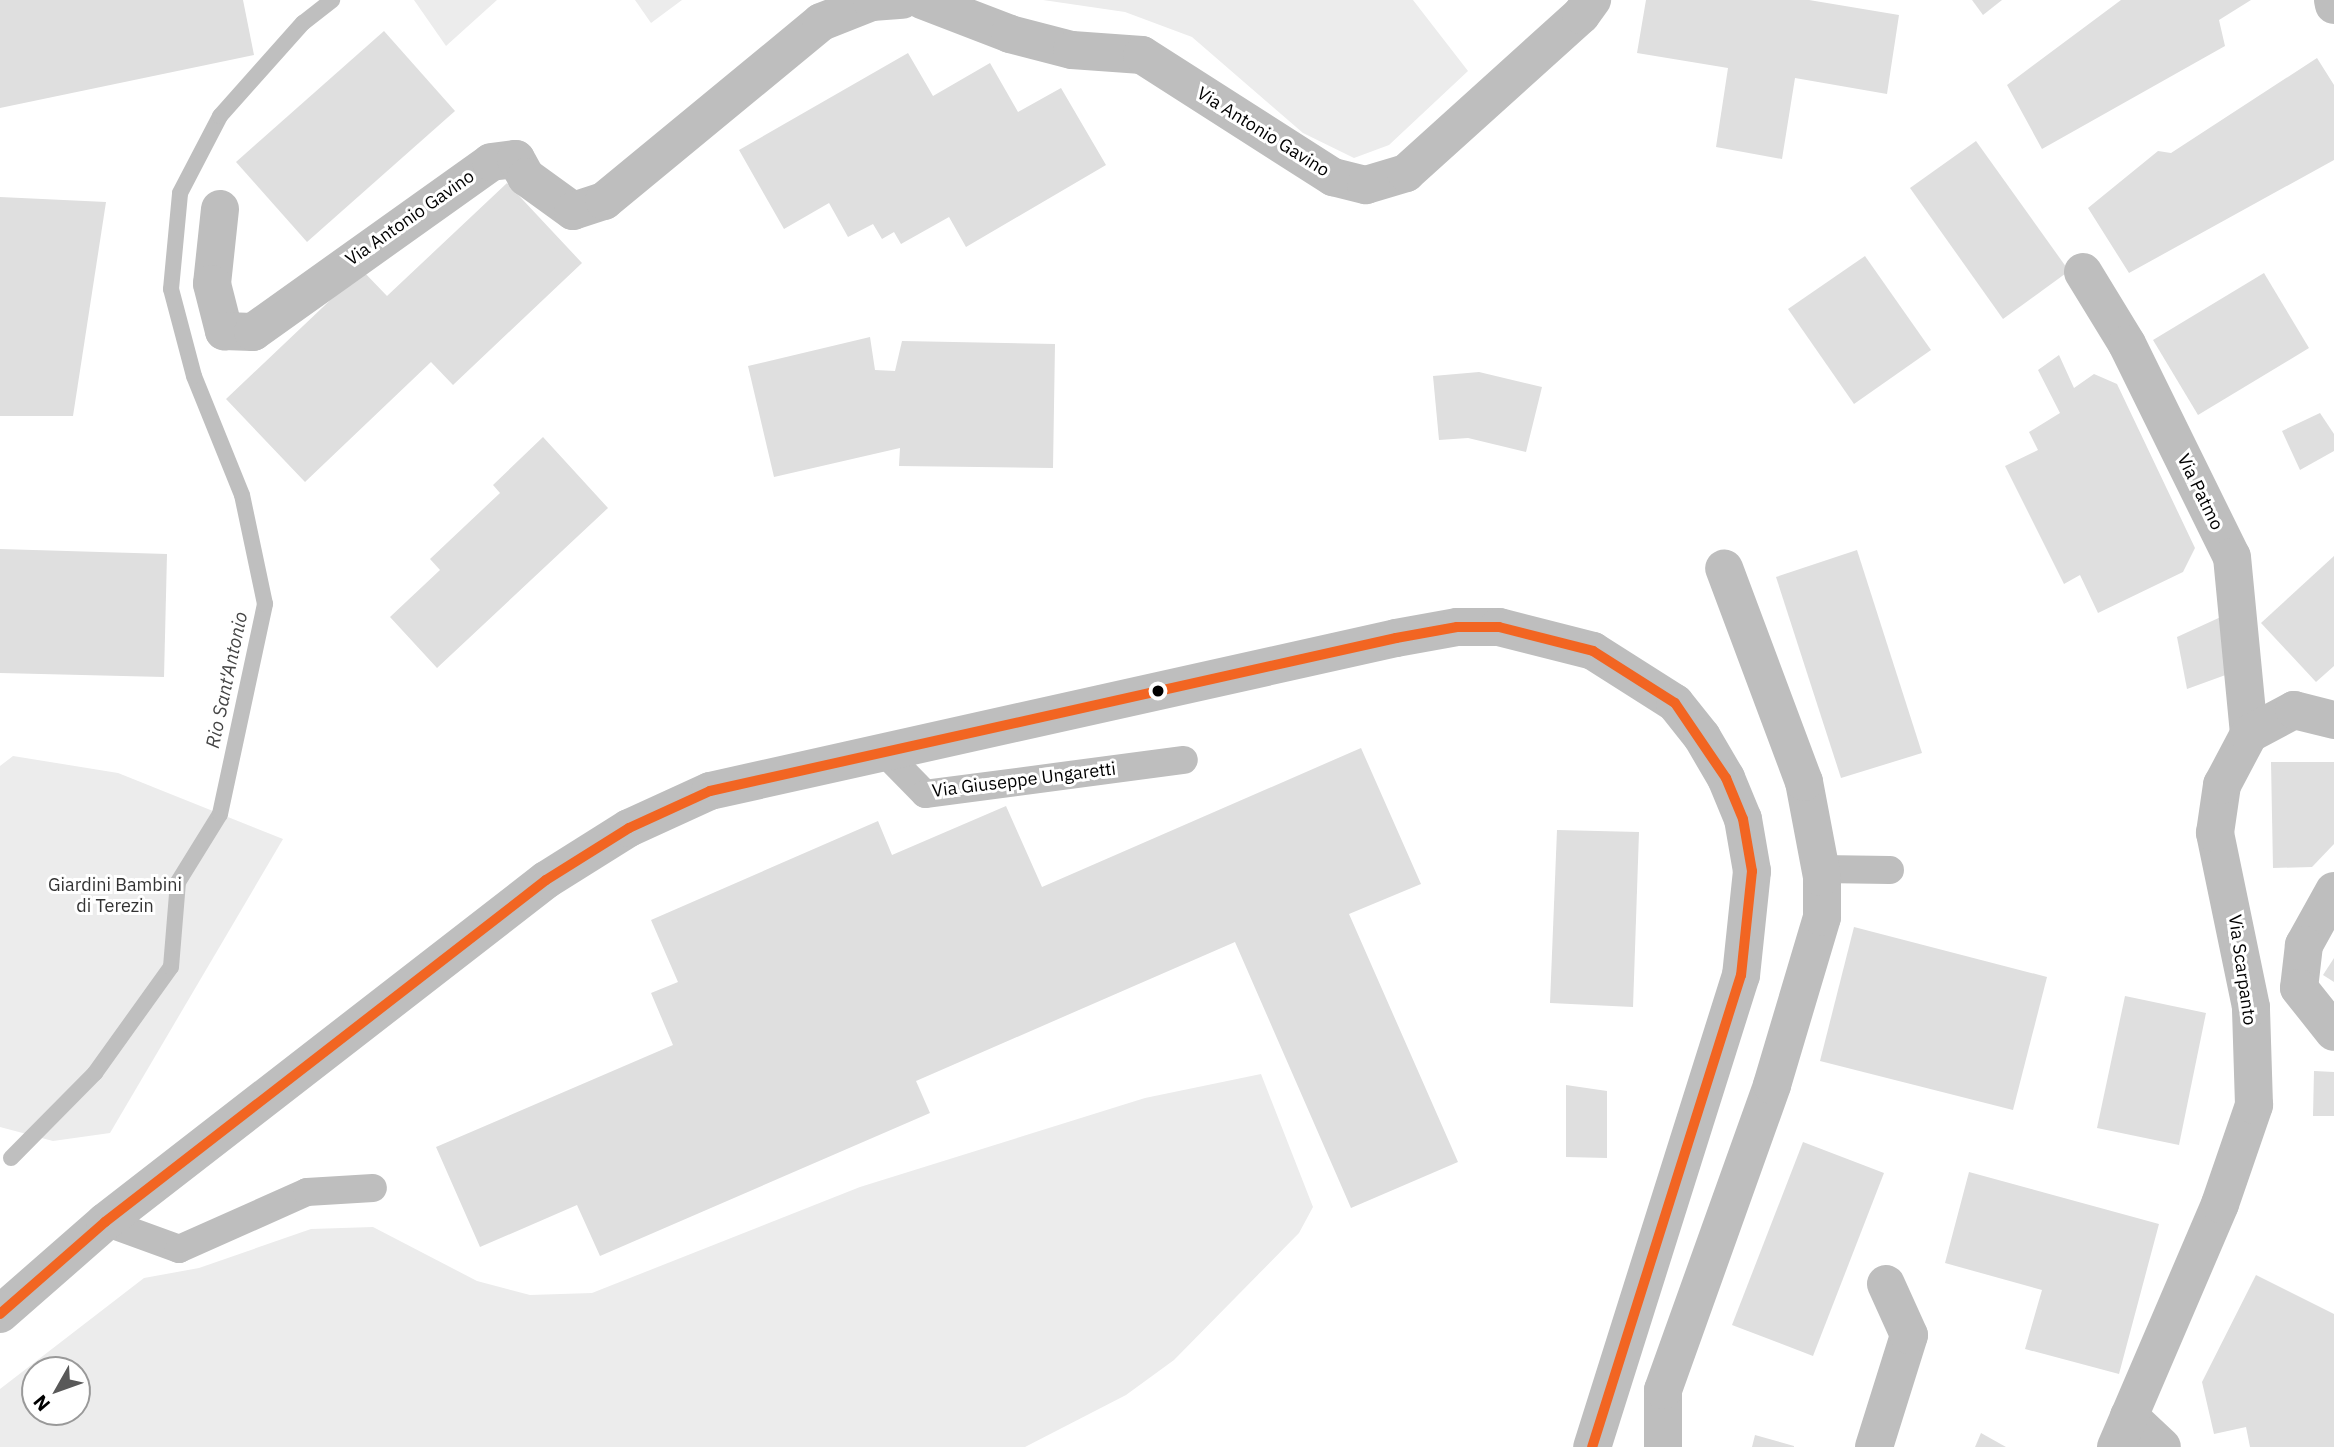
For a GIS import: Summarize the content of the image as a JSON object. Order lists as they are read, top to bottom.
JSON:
{
  "streets": {
    "street": ["Via Antonio Gavino", "Via Patmo", "Via Scarpanto"],
    "lane": ["Via Giuseppe Ungaretti"]
  },
  "crossings": [
    ["Via Patmo", "Via Scarpanto"]
  ],
  "water": ["Rio Sant'Antonio"],
  "parks": ["Giardini Bambini di Terezin"],
  "north": "bottom left"
}
